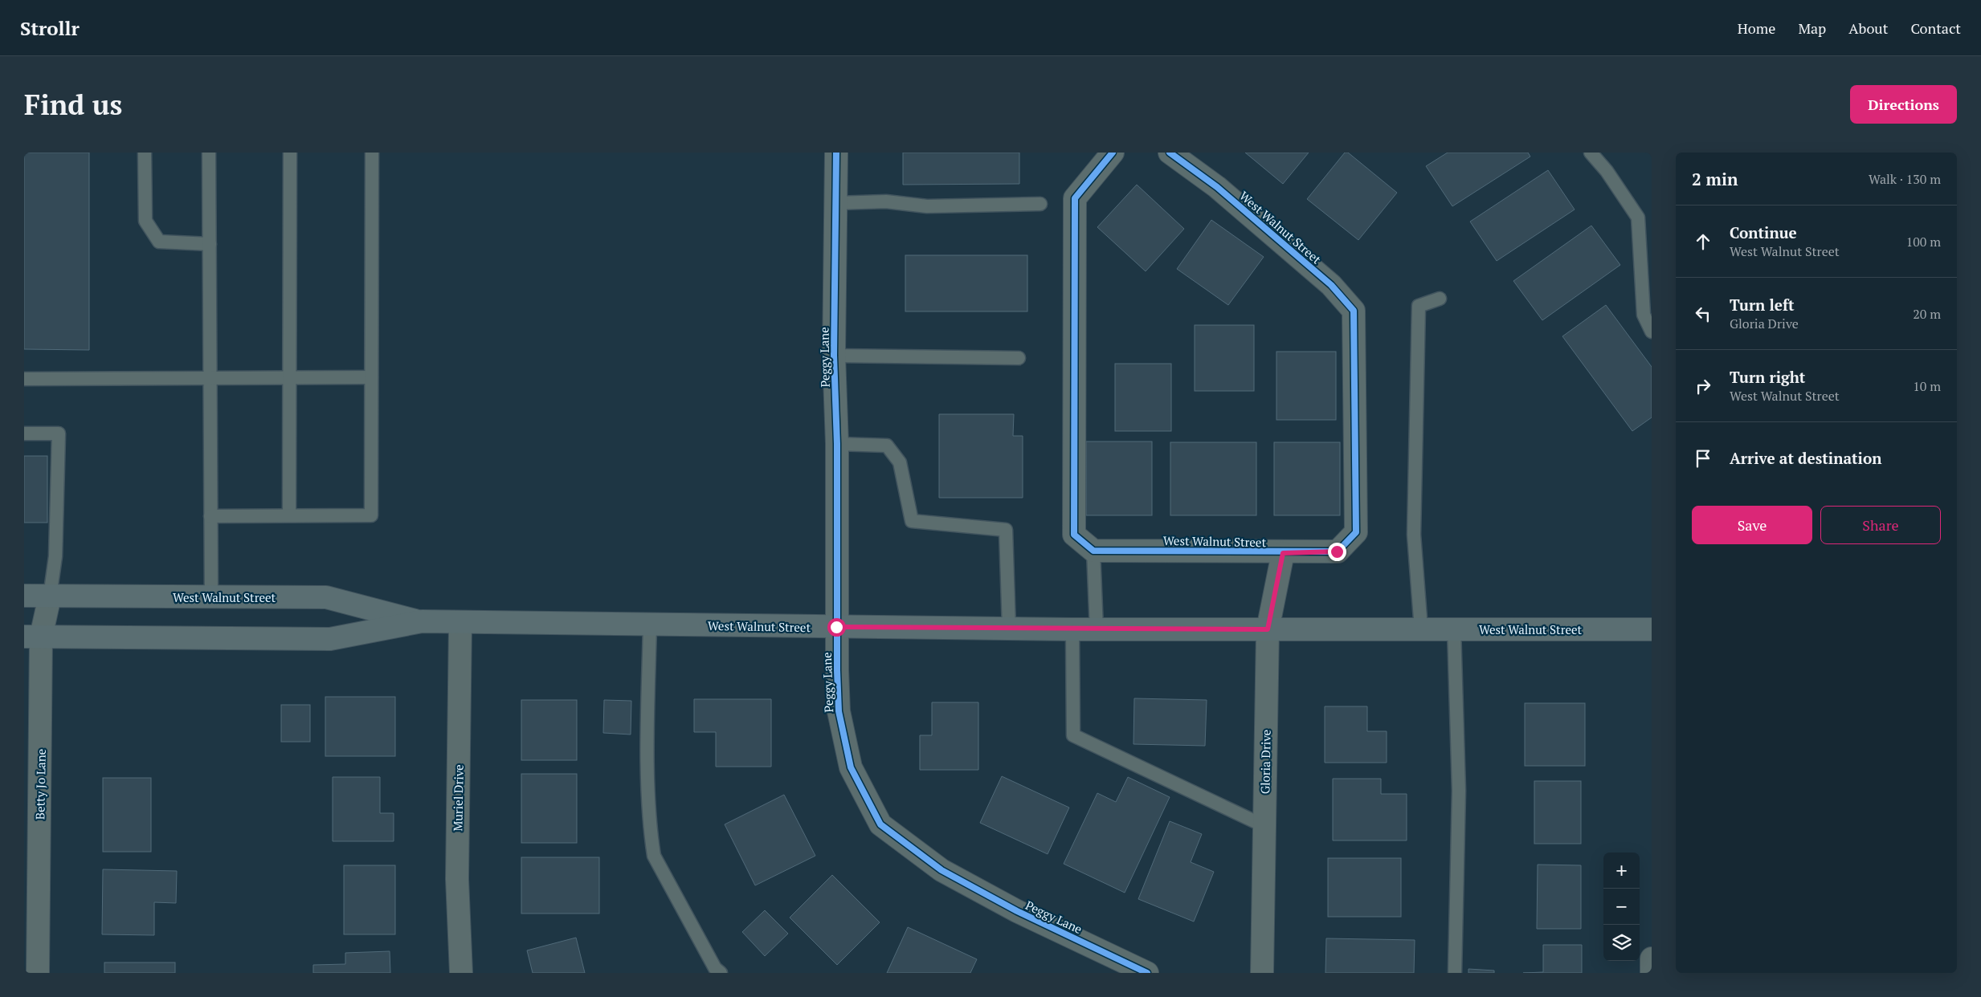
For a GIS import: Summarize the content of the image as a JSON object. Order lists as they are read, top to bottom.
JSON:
{
  "streets": {
    "main road": ["West Walnut Street"],
    "street": [
      "Peggy Lane",
      "Gloria Drive",
      "Betty Jo Lane",
      "Muriel Drive"
    ]
  },
  "crossings": [
    ["West Walnut Street", "Peggy Lane"],
    ["West Walnut Street", "Gloria Drive"],
    ["West Walnut Street", "Betty Jo Lane"],
    ["West Walnut Street", "Muriel Drive"]
  ],
  "page": {
    "header": "Strollr",
    "nav": [
      "Home",
      "Map",
      "About",
      "Contact"
    ],
    "buttons": [
      "Directions",
      ["Save", "Share"]
    ],
    "title": "Find us",
    "heading": ["2 min", "Walk · 130 m"],
    "list": [
      ["Continue", "West Walnut Street", "100 m"],
      ["Turn left", "Gloria Drive", "20 m"],
      ["Turn right", "West Walnut Street", "10 m"],
      "Arrive at destination"
    ],
    "map_buttons": ["+", "−"]
  }
}
